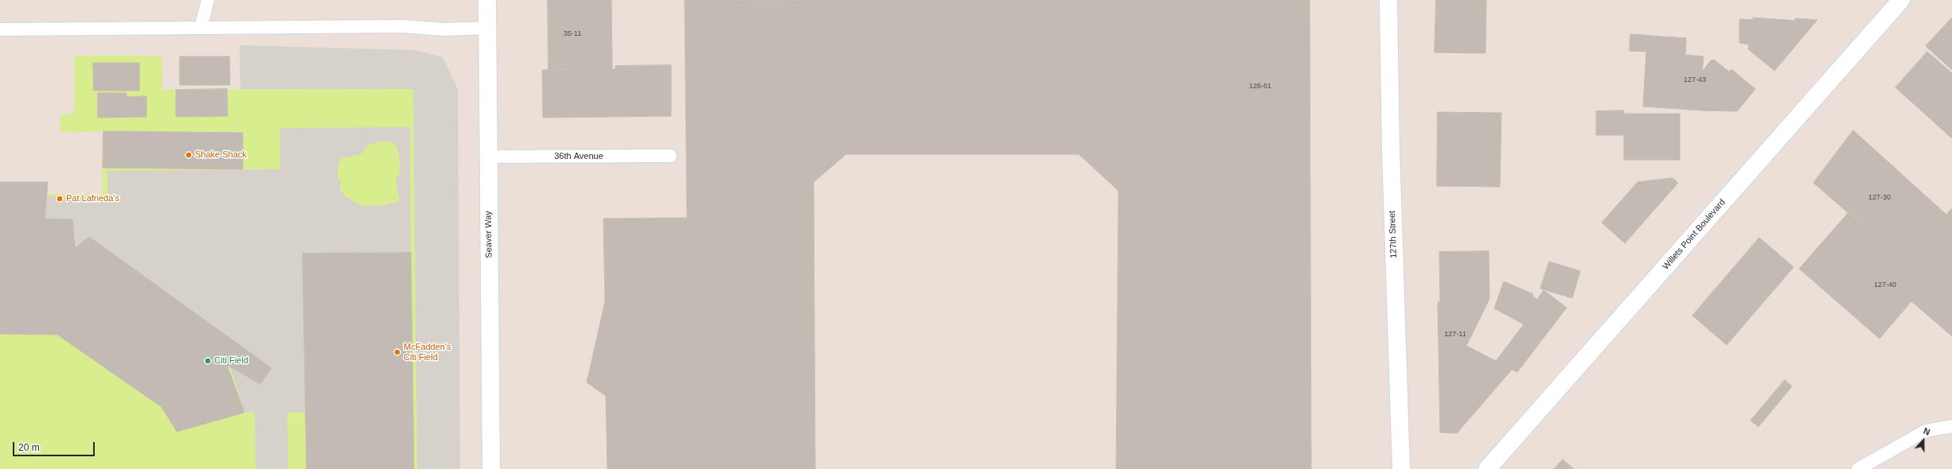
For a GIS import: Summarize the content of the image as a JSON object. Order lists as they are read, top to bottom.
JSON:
{
  "streets": {
    "street": ["Seaver Way", "127th Street", "Willets Point Boulevard"],
    "lane": ["36th Avenue"]
  },
  "crossings": [
    ["36th Avenue", "Seaver Way"]
  ],
  "places": [
    "Shake Shack",
    "Pat Lafrieda's",
    "McFadden's Citi Field",
    "Citi Field"
  ],
  "house_numbers": [
    "35-11",
    "127-43",
    "126-61",
    "127-30",
    "127-40",
    "127-11"
  ],
  "scale_bar": "20 m",
  "north": "top"
}
